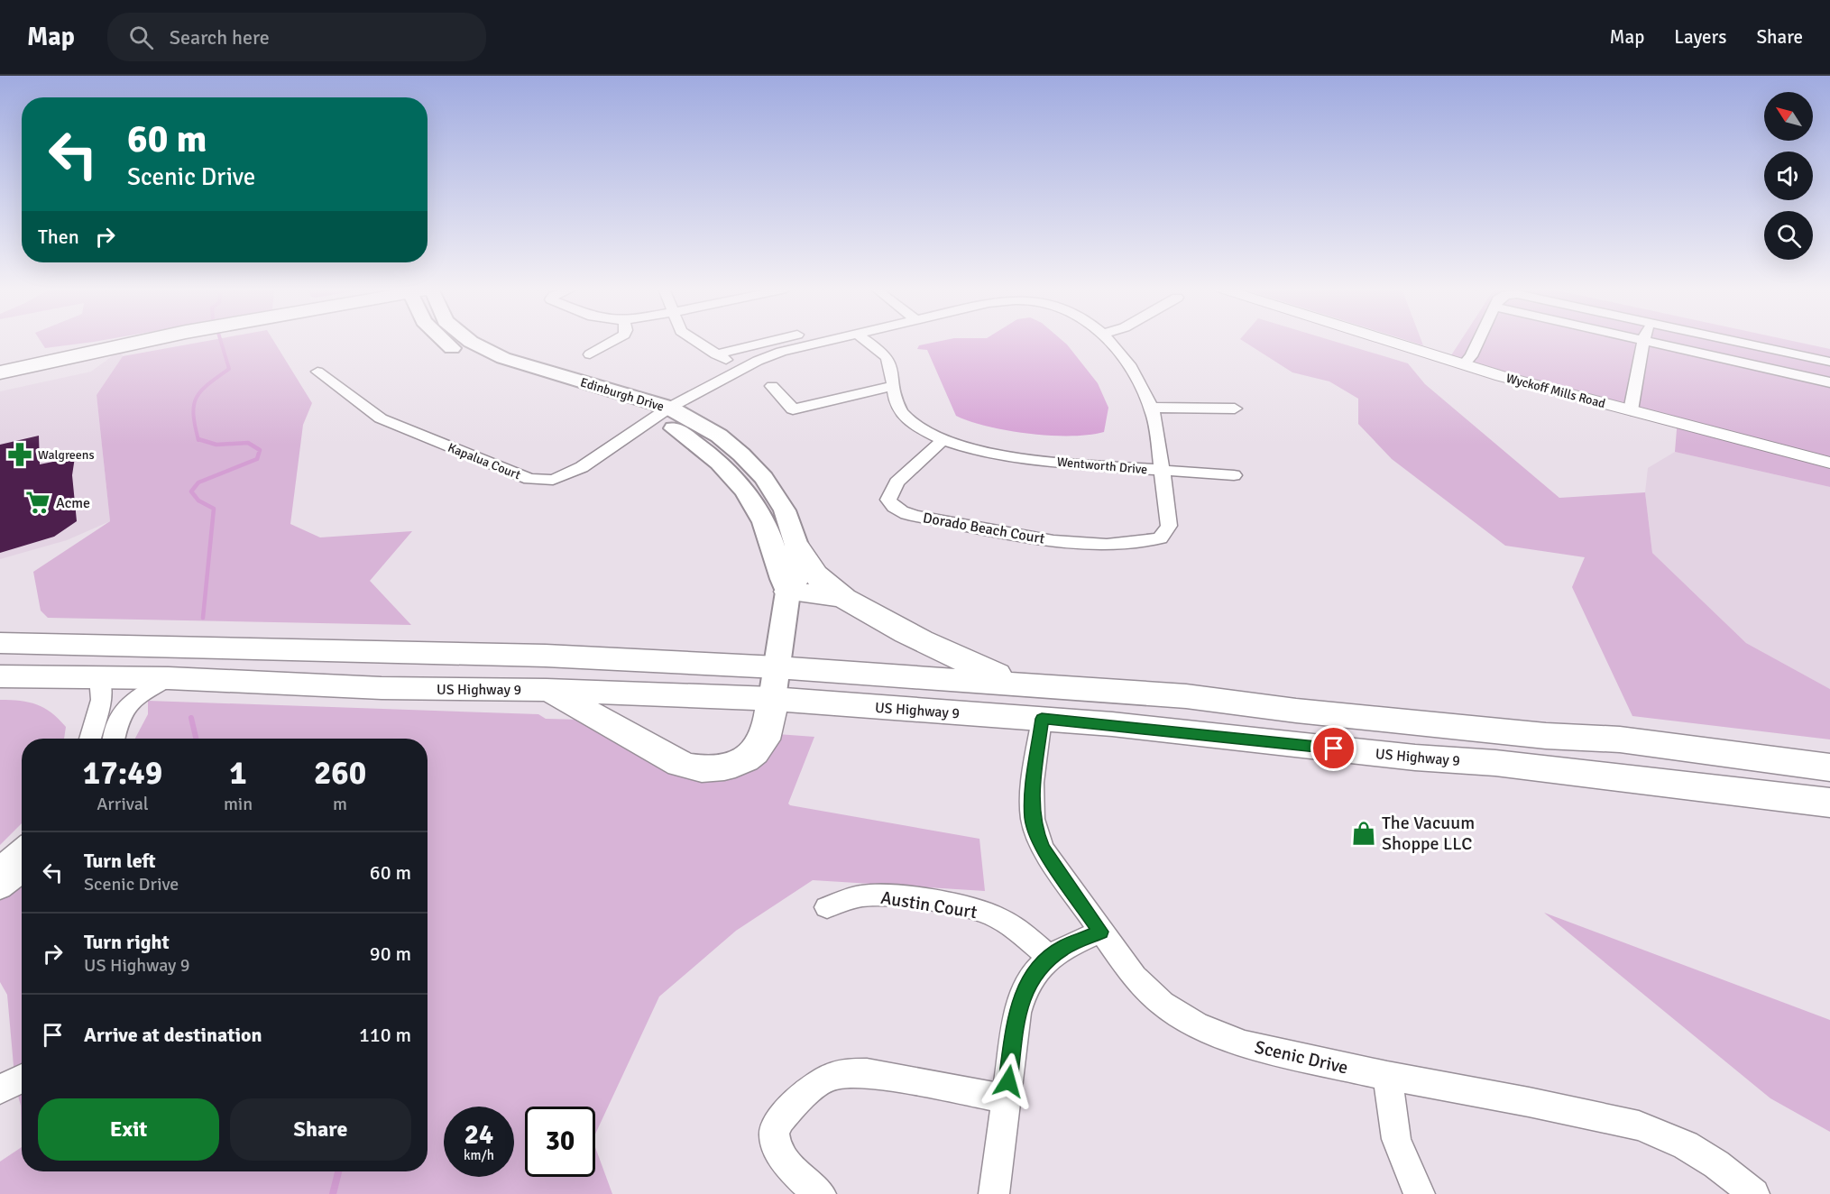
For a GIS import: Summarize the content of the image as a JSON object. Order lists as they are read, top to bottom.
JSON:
{
  "streets": {
    "main road": ["Edinburgh Drive", "US Highway 9"],
    "street": [
      "Wyckoff Mills Road",
      "Kapalua Court",
      "Wentworth Drive",
      "Dorado Beach Court",
      "Austin Court",
      "Scenic Drive"
    ]
  },
  "crossings": [
    ["Edinburgh Drive", "Kapalua Court"],
    ["Edinburgh Drive", "Wentworth Drive"],
    ["Edinburgh Drive", "US Highway 9"],
    ["Kapalua Court", "Wentworth Drive"],
    ["Wentworth Drive", "Dorado Beach Court"],
    ["US Highway 9", "Scenic Drive"]
  ],
  "places": {
    "pharmacy": ["Walgreens"],
    "supermarket": ["Acme"],
    "shop": ["The Vacuum Shoppe LLC"]
  },
  "north": "top left",
  "page": {
    "header": "Map",
    "search": "Search here",
    "nav": ["Map", "Layers", "Share"],
    "turn": ["60 m", "Scenic Drive"],
    "then": "Then",
    "eta": [
      "17:49",
      "Arrival",
      "1",
      "min",
      "260",
      "m"
    ],
    "list": [
      {
        "name": "Turn left",
        "note": "Scenic Drive",
        "value": "60 m"
      },
      {
        "name": "Turn right",
        "note": "US Highway 9",
        "value": "90 m"
      },
      {
        "name": "Arrive at destination",
        "value": "110 m"
      }
    ],
    "buttons": ["Exit", "Share"],
    "speed": "24 km/h",
    "limit": "30"
  }
}
